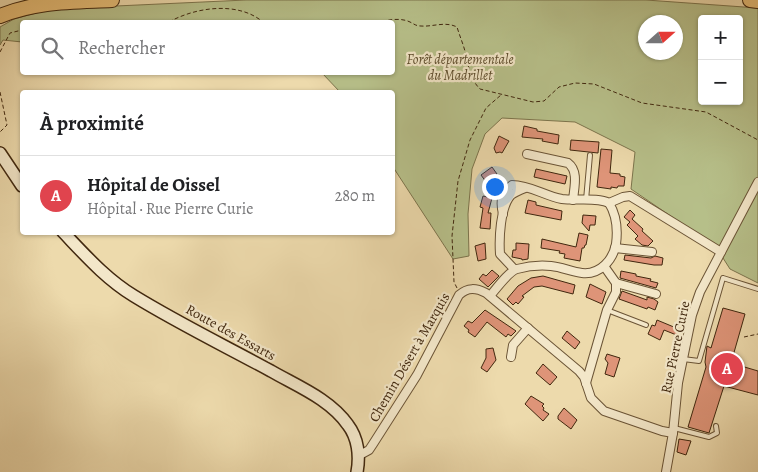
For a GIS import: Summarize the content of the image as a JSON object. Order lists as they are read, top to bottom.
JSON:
{
  "streets": {
    "main road": ["Route des Essarts"],
    "street": ["Rue Pierre Curie", "Chemin Désert à Marquis"]
  },
  "crossings": [
    ["Route des Essarts", "Chemin Désert à Marquis"]
  ],
  "parks": ["Forêt départementale du Madrillet"],
  "north": "right",
  "page": {
    "map_buttons": ["+", "−"],
    "search": "Rechercher",
    "heading": "À proximité",
    "list": [
      {
        "mark": "A",
        "name": "Hôpital de Oissel",
        "note": "Hôpital · Rue Pierre Curie",
        "value": "280 m"
      }
    ],
    "pins": "A"
  }
}
